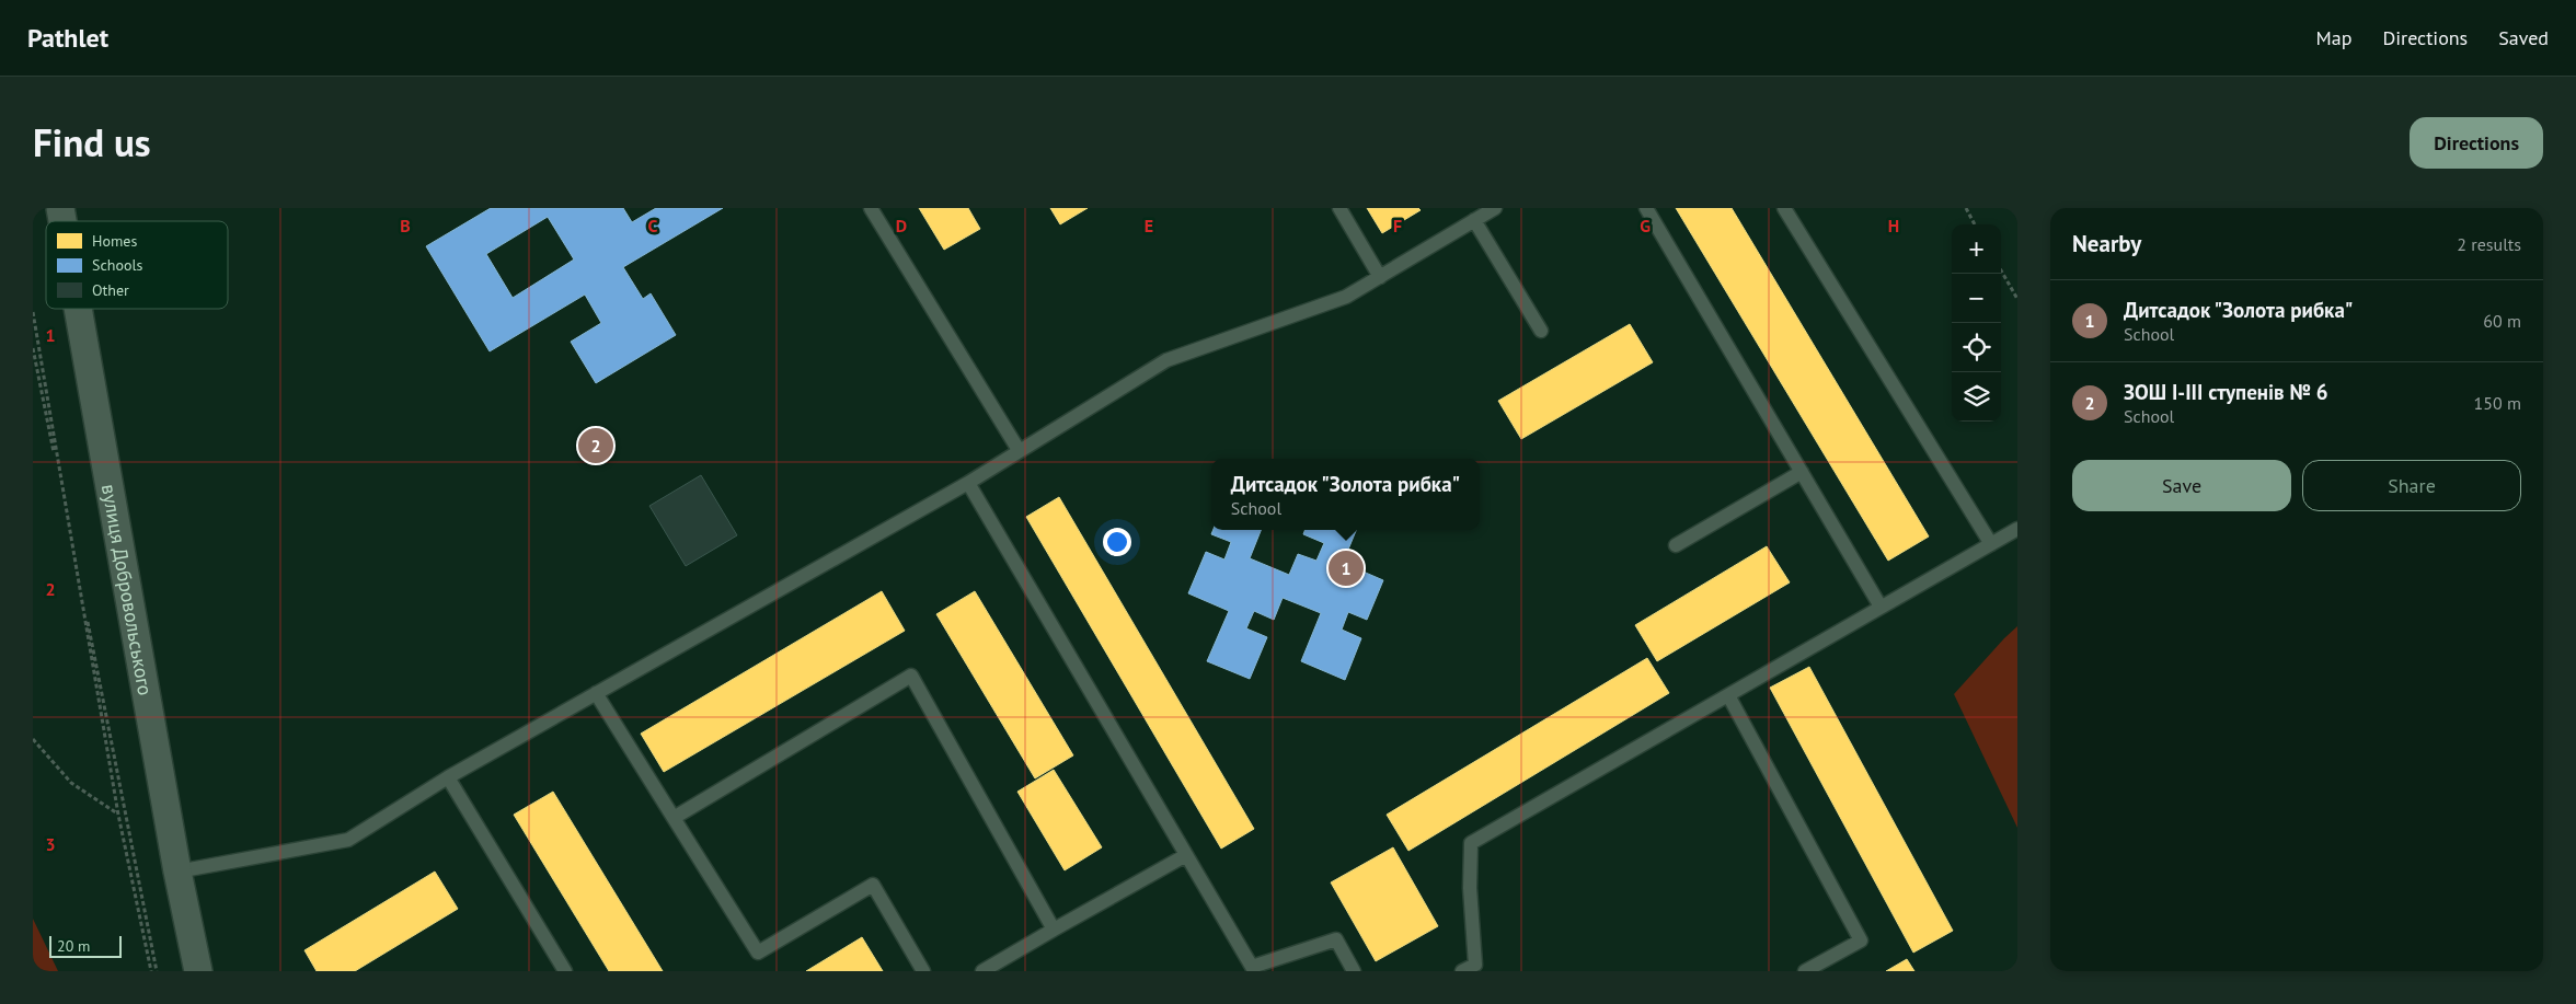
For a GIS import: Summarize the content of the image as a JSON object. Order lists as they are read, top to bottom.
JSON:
{
  "streets": {
    "street": ["вулиця Добровольського"]
  },
  "legend": ["Homes", "Schools", "Other"],
  "scale_bar": "20 m",
  "page": {
    "header": "Pathlet",
    "nav": ["Map", "Directions", "Saved"],
    "title": "Find us",
    "buttons": [
      "Directions",
      ["Save", "Share"]
    ],
    "heading": ["Nearby", "2 results"],
    "map_buttons": ["+", "−"],
    "list": [
      {
        "mark": "1",
        "name": "Дитсадок \"Золота рибка\"",
        "note": "School",
        "value": "60 m"
      },
      {
        "mark": "2",
        "name": "ЗОШ І-ІІІ ступенів № 6",
        "note": "School",
        "value": "150 m"
      }
    ],
    "pins": ["2", "1"],
    "popup": ["Дитсадок \"Золота рибка\"", "School"],
    "scale": "20 m"
  },
  "grid": {
    "columns": [
      "B",
      "C",
      "D",
      "E",
      "F",
      "G",
      "H"
    ],
    "rows": ["1", "2", "3"]
  }
}
